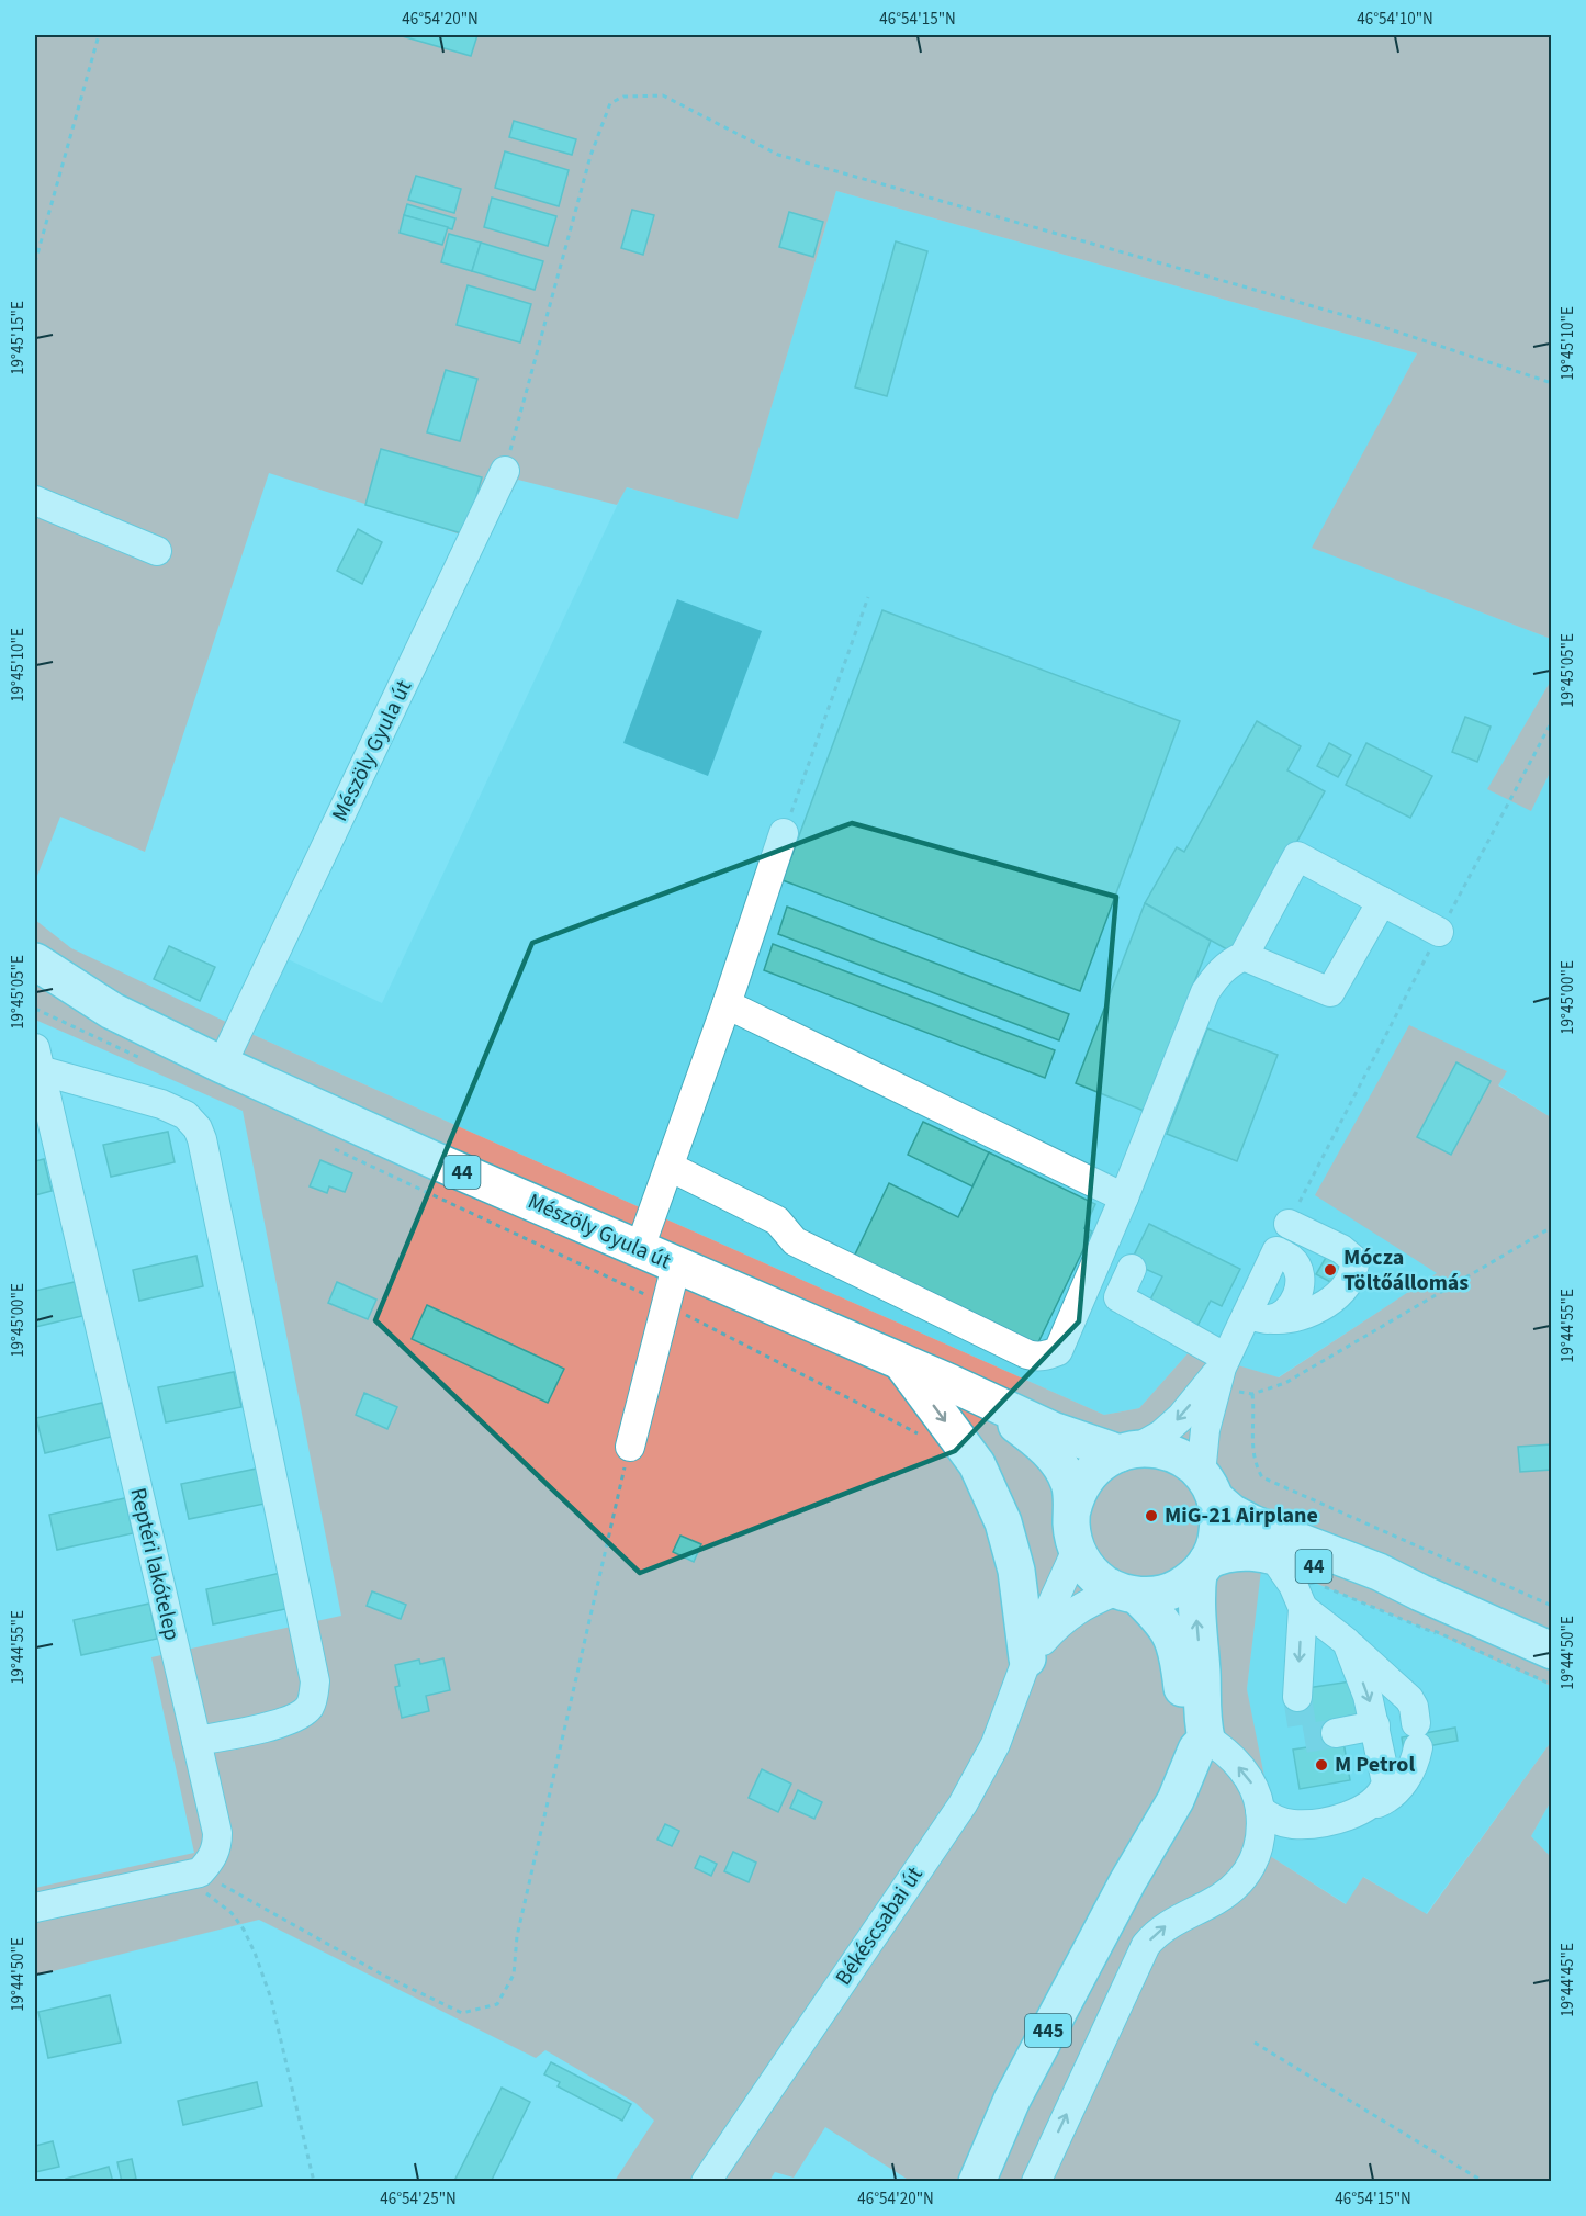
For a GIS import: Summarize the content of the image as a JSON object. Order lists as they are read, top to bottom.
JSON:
{
  "streets": {
    "main road": ["Mészöly Gyula út", "44", "445"],
    "street": ["Reptéri lakótelep", "Békéscsabai út"]
  },
  "crossings": [
    ["Mészöly Gyula út", "Békéscsabai út"],
    ["Mészöly Gyula út", "445"],
    ["Békéscsabai út", "445"]
  ],
  "places": ["Mócza Töltőállomás", "MiG-21 Airplane", "M Petrol"],
  "coordinates": [
    "46°54'20\"N",
    "46°54'15\"N",
    "46°54'10\"N",
    "19°45'15\"E",
    "19°45'10\"E",
    "19°45'05\"E",
    "19°45'00\"E",
    "19°44'55\"E",
    "19°44'50\"E",
    "19°44'45\"E",
    "46°54'25\"N"
  ]
}
